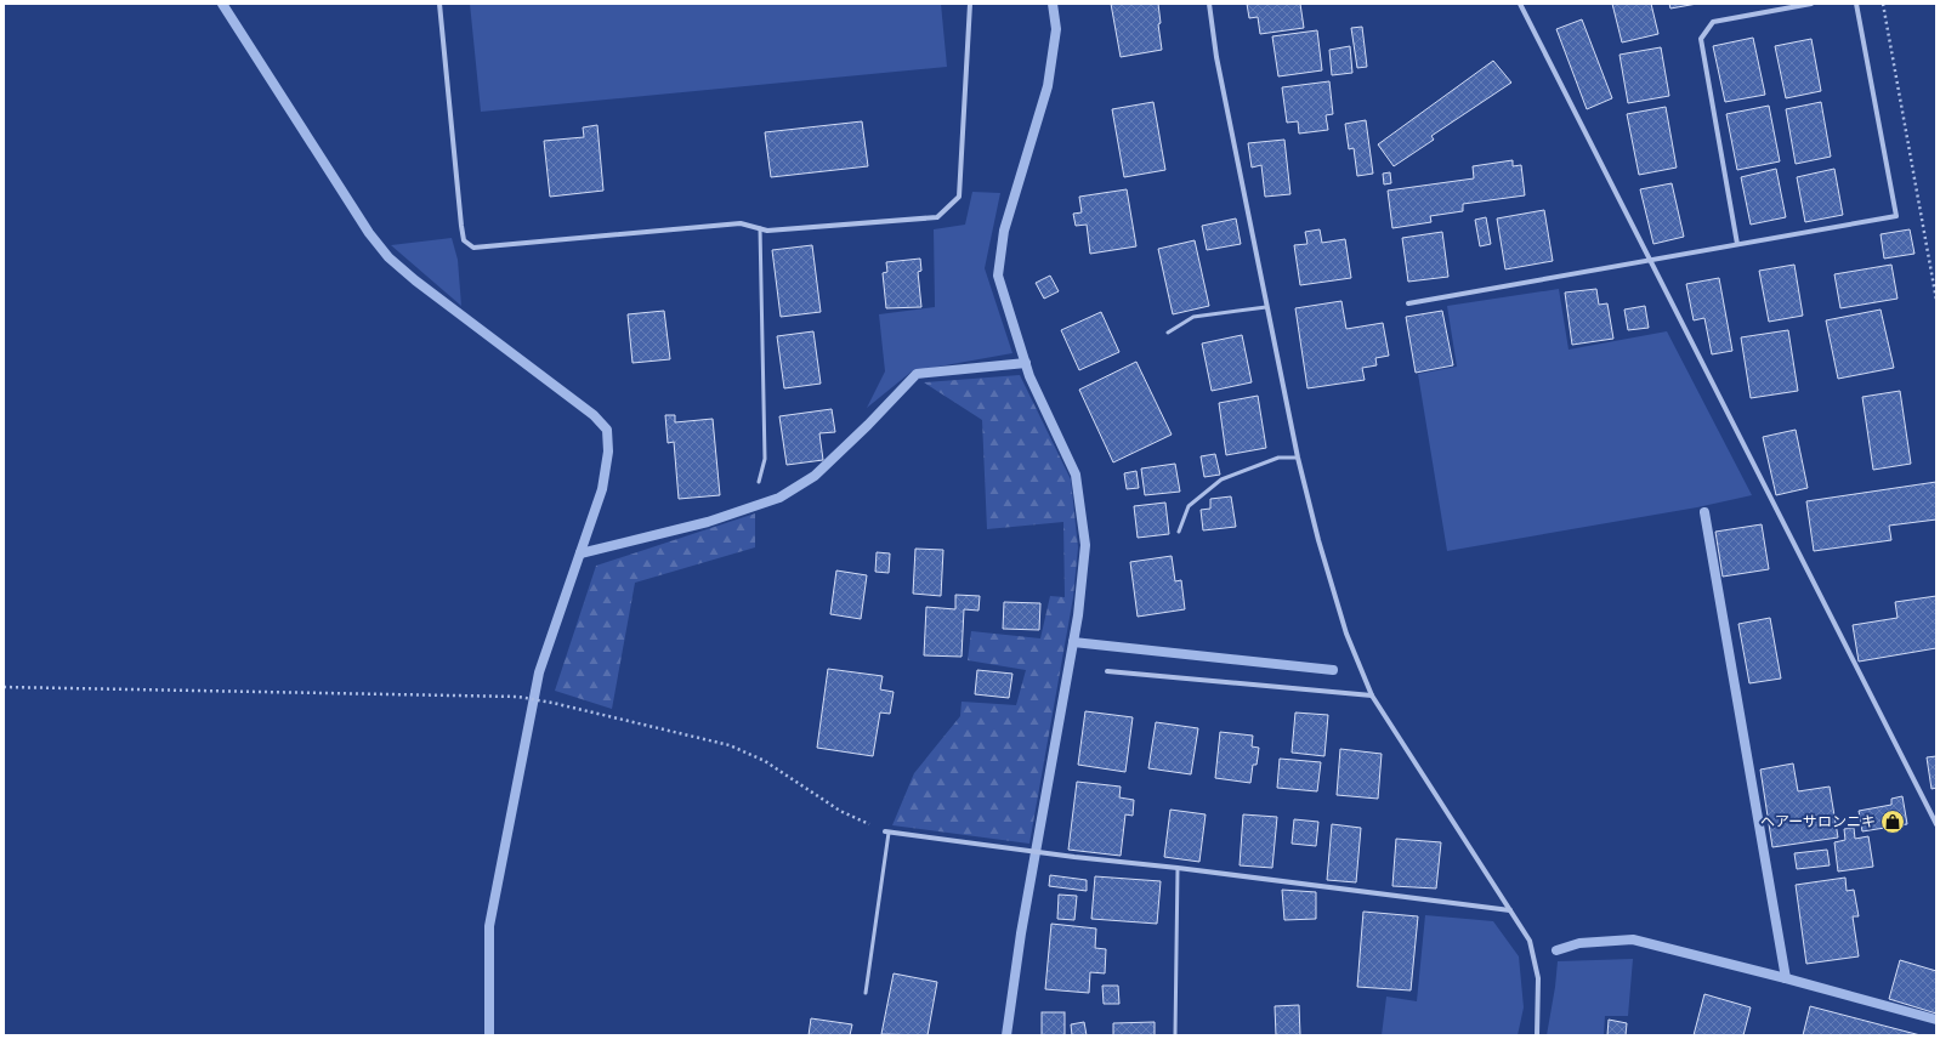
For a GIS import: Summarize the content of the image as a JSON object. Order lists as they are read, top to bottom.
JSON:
{
  "places": {
    "shop": ["ヘアーサロンニキ"]
  }
}
